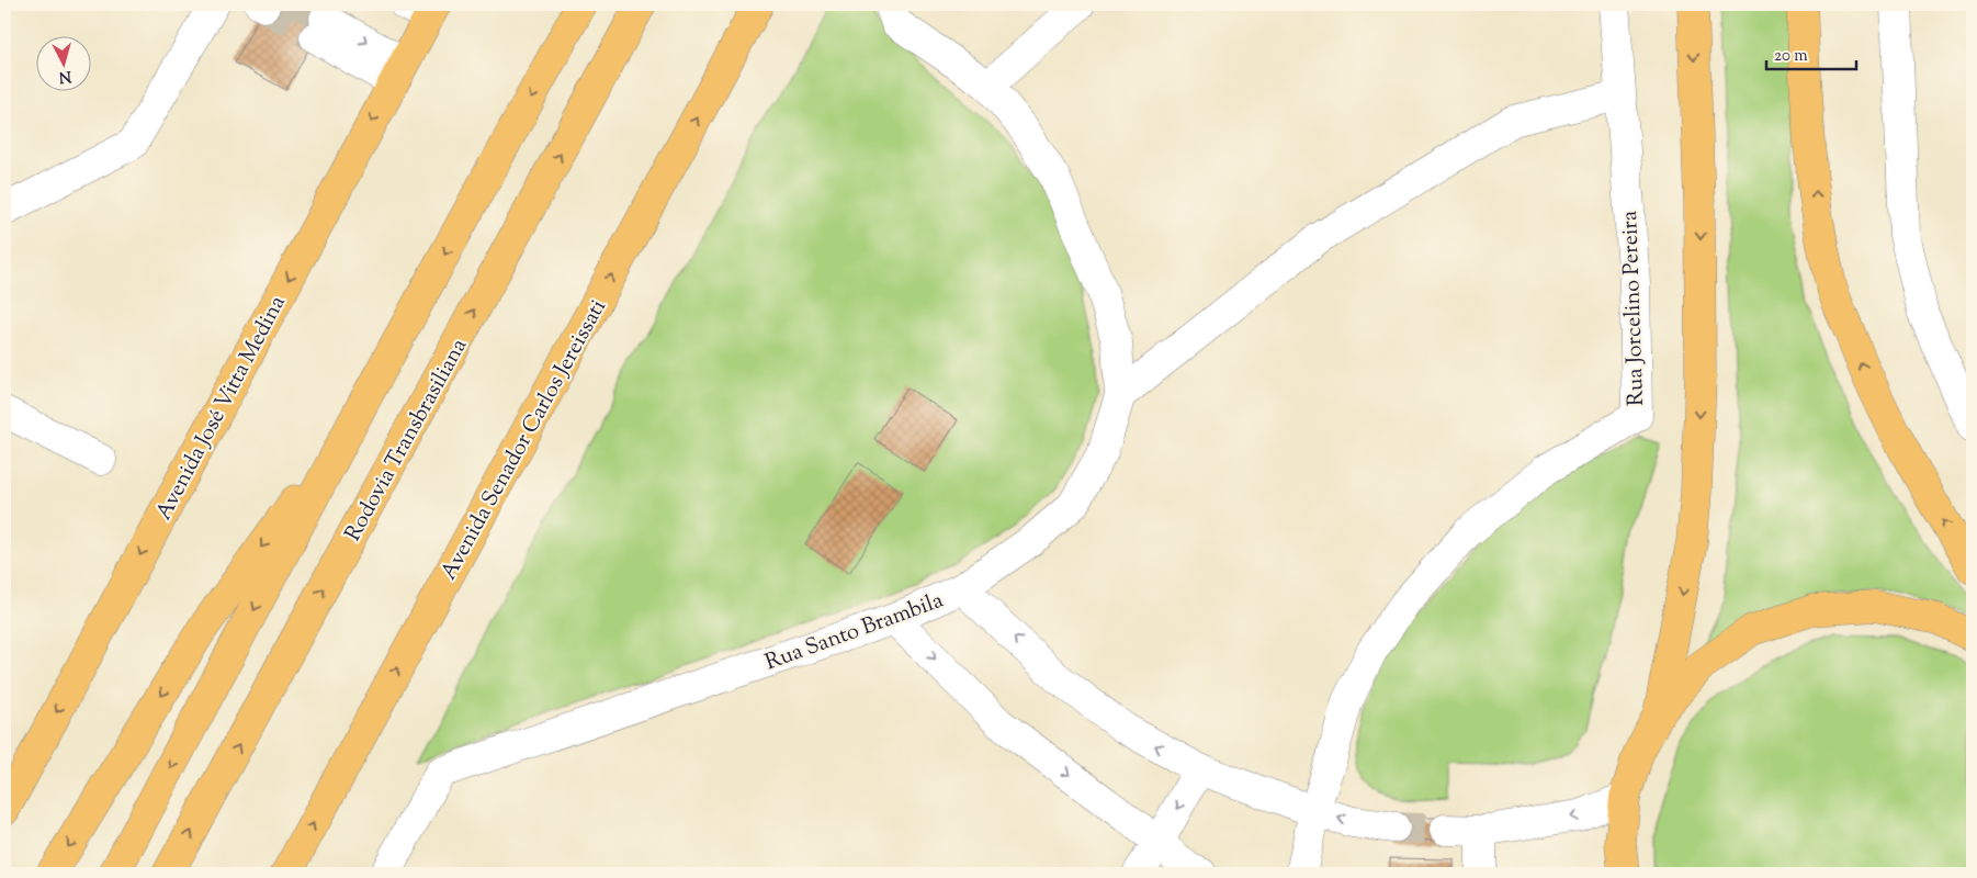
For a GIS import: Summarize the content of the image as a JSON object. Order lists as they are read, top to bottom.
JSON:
{
  "streets": {
    "main road": ["Avenida José Vitta Medina", "Rodovia Transbrasiliana", "Avenida Senador Carlos Jereissati"],
    "street": ["Rua Jorcelino Pereira", "Rua Santo Brambila"]
  },
  "scale_bar": "20 m",
  "north": "bottom"
}
